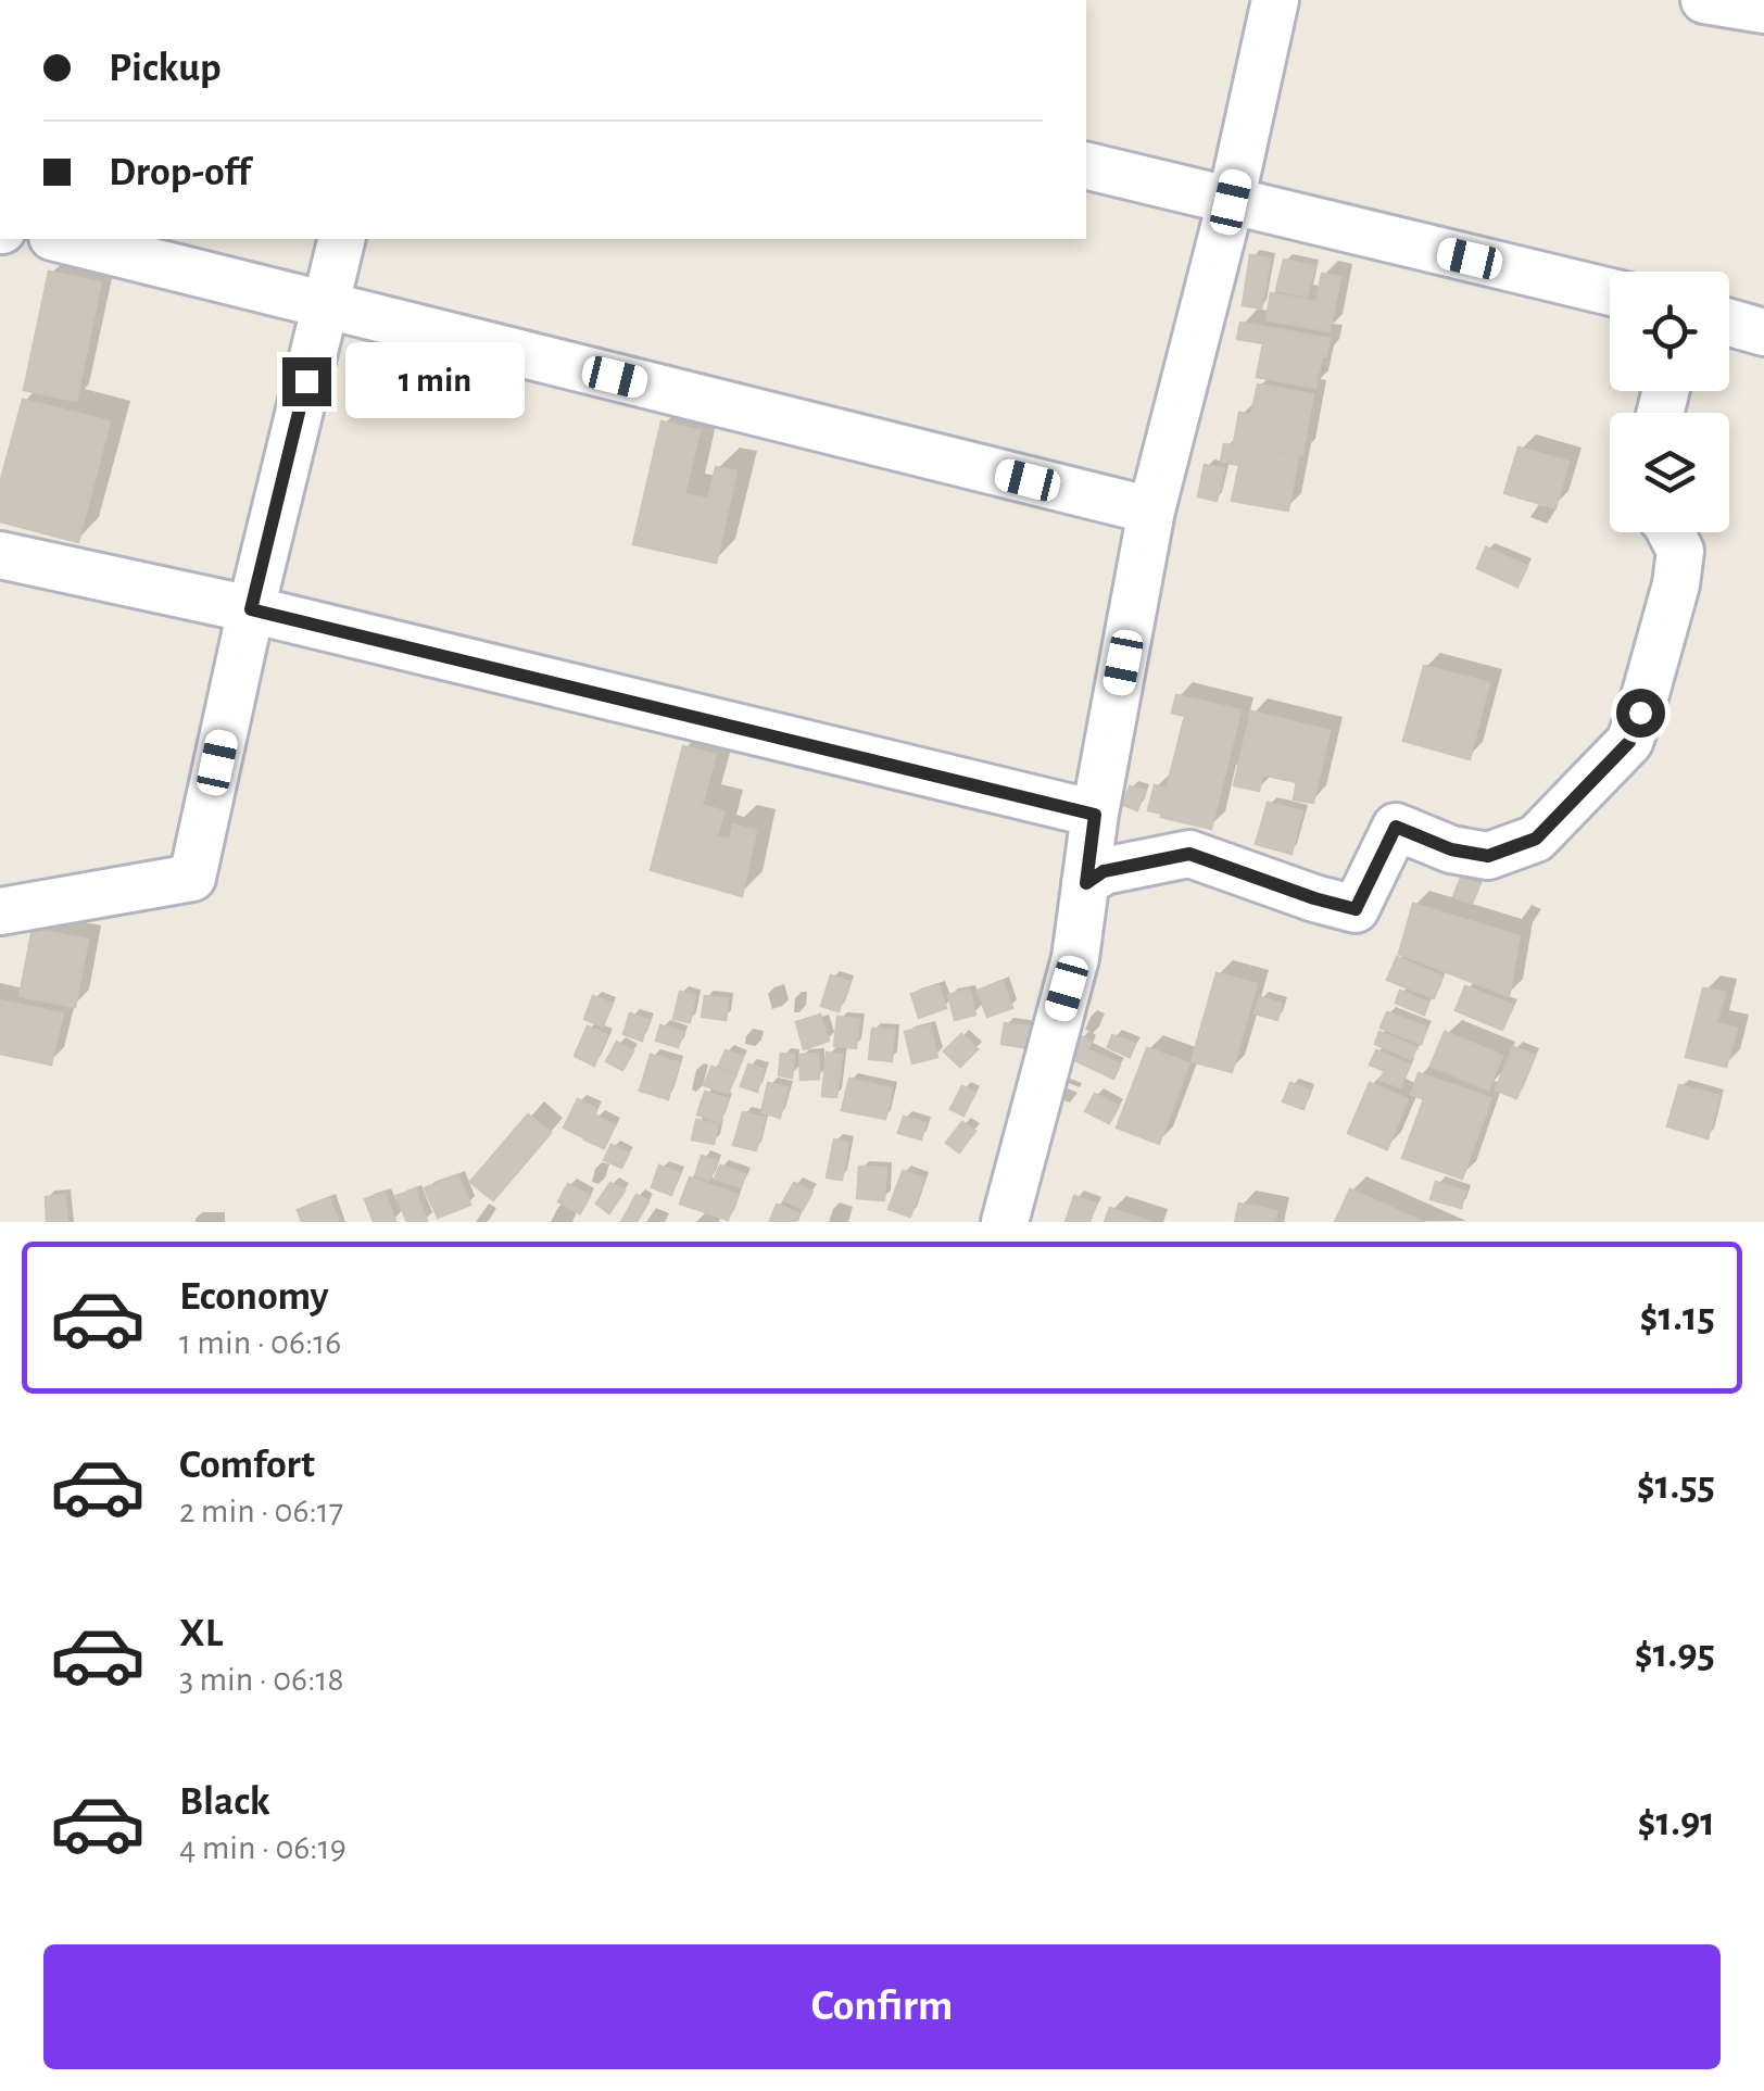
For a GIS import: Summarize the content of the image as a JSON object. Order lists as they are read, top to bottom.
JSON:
{
  "page": {
    "banner": ["Pickup", "Drop-off"],
    "bubble": "1 min",
    "list": [
      {
        "name": "Economy",
        "note": "1 min · 06:16",
        "value": "$1.15"
      },
      {
        "name": "Comfort",
        "note": "2 min · 06:17",
        "value": "$1.55"
      },
      {
        "name": "XL",
        "note": "3 min · 06:18",
        "value": "$1.95"
      },
      {
        "name": "Black",
        "note": "4 min · 06:19",
        "value": "$1.91"
      }
    ],
    "buttons": "Confirm"
  }
}
